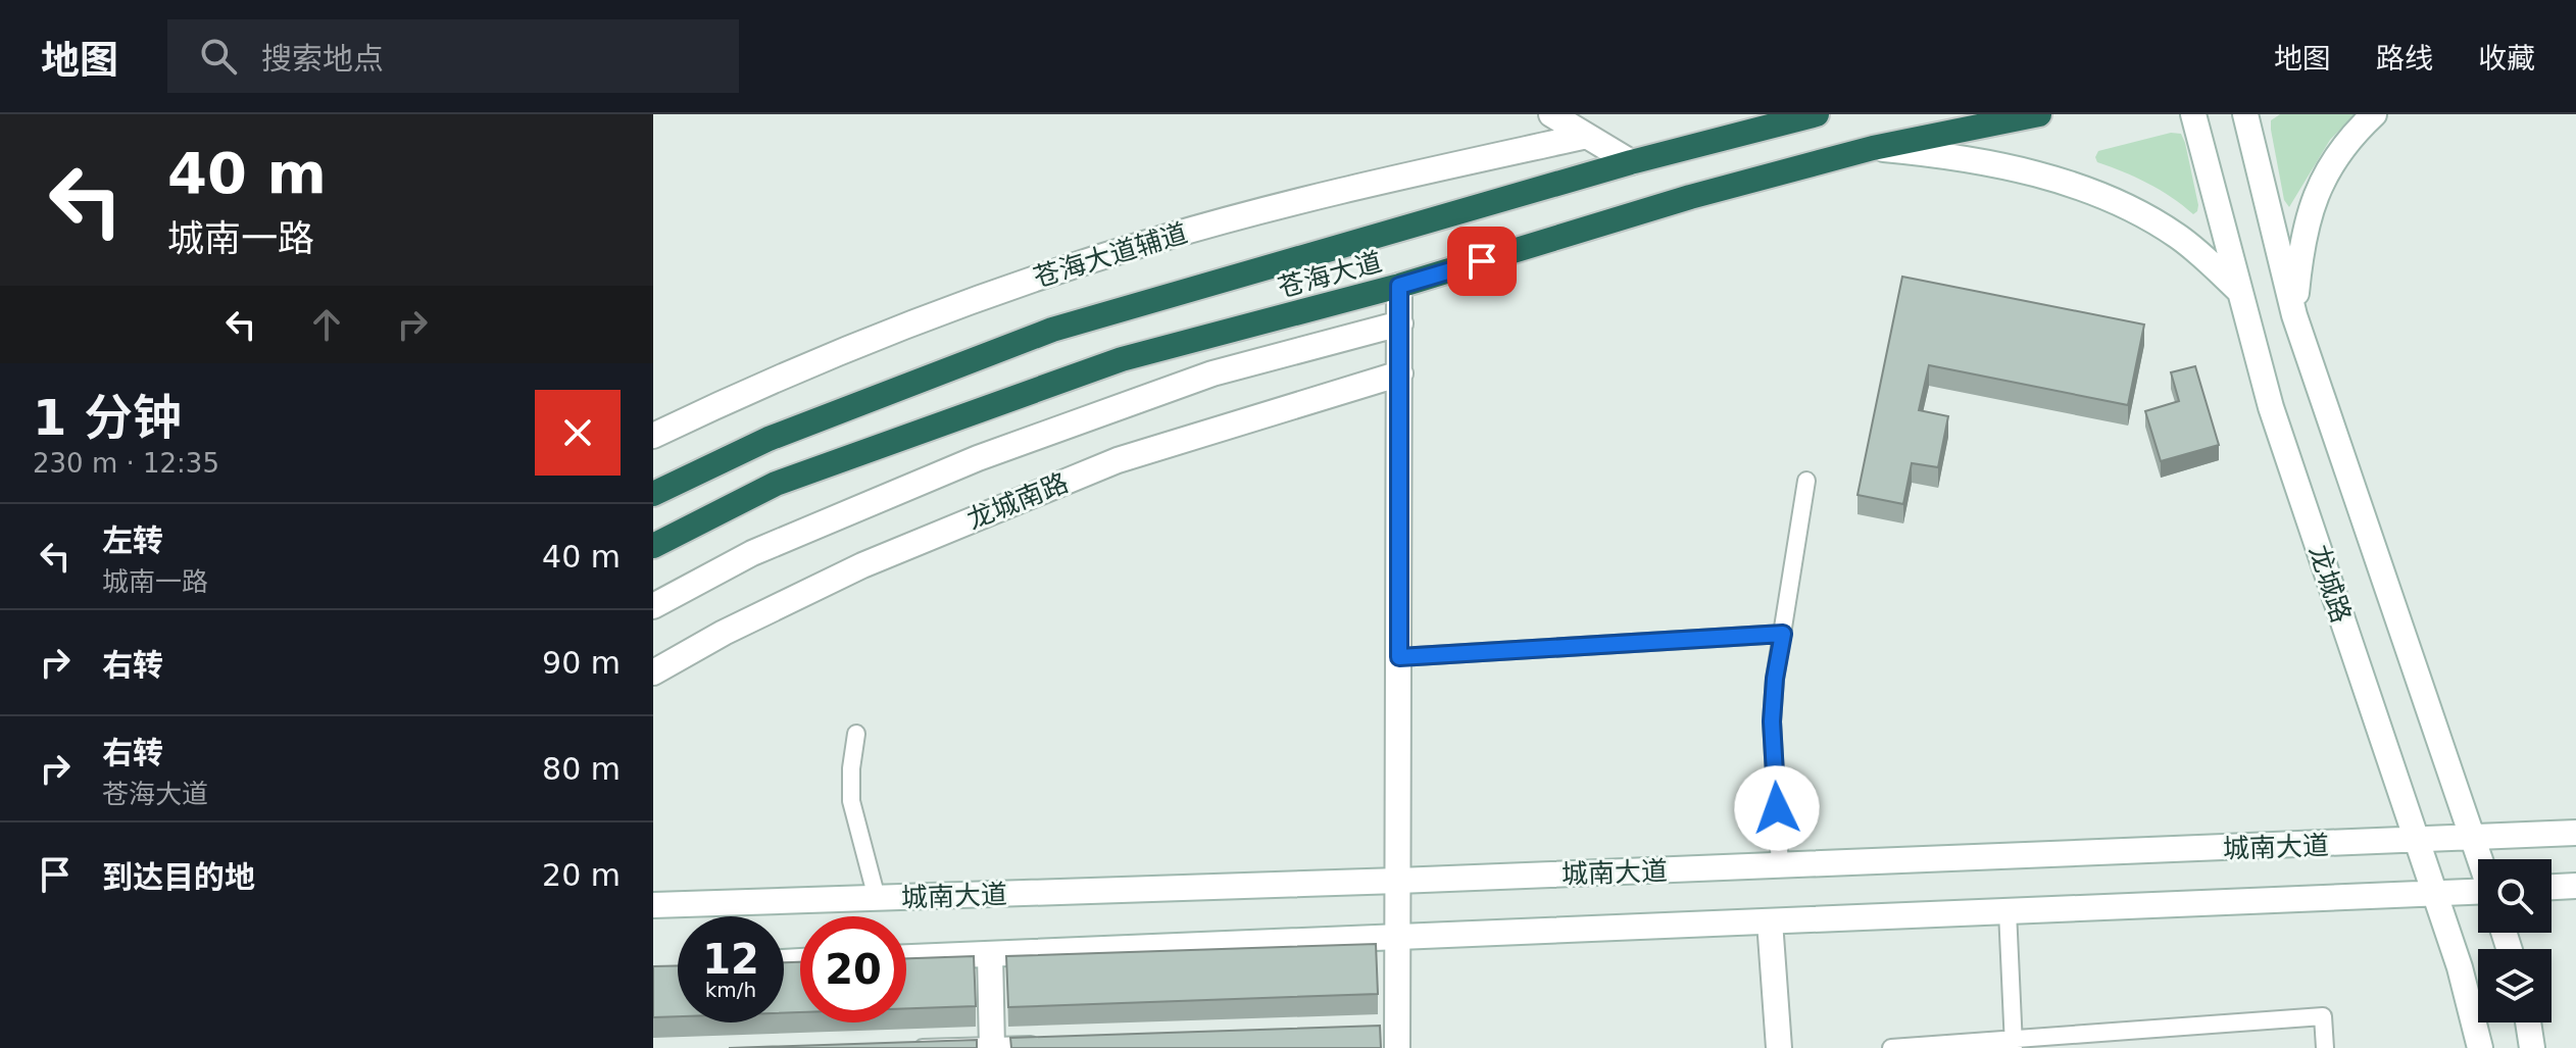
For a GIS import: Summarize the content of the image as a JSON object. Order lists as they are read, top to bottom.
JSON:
{
  "streets": {
    "highway": ["苍海大道"],
    "main road": [
      "苍海大道辅道",
      "龙城南路",
      "龙城路",
      "城南大道"
    ]
  },
  "crossings": [
    ["龙城路", "城南大道"]
  ],
  "page": {
    "header": "地图",
    "search": "搜索地点",
    "nav": ["地图", "路线", "收藏"],
    "turn": ["40 m", "城南一路"],
    "heading": ["1 分钟", "230 m · 12:35"],
    "list": [
      {
        "name": "左转",
        "note": "城南一路",
        "value": "40 m"
      },
      {
        "name": "右转",
        "value": "90 m"
      },
      {
        "name": "右转",
        "note": "苍海大道",
        "value": "80 m"
      },
      {
        "name": "到达目的地",
        "value": "20 m"
      }
    ],
    "speed": "12 km/h",
    "limit": "20"
  }
}
